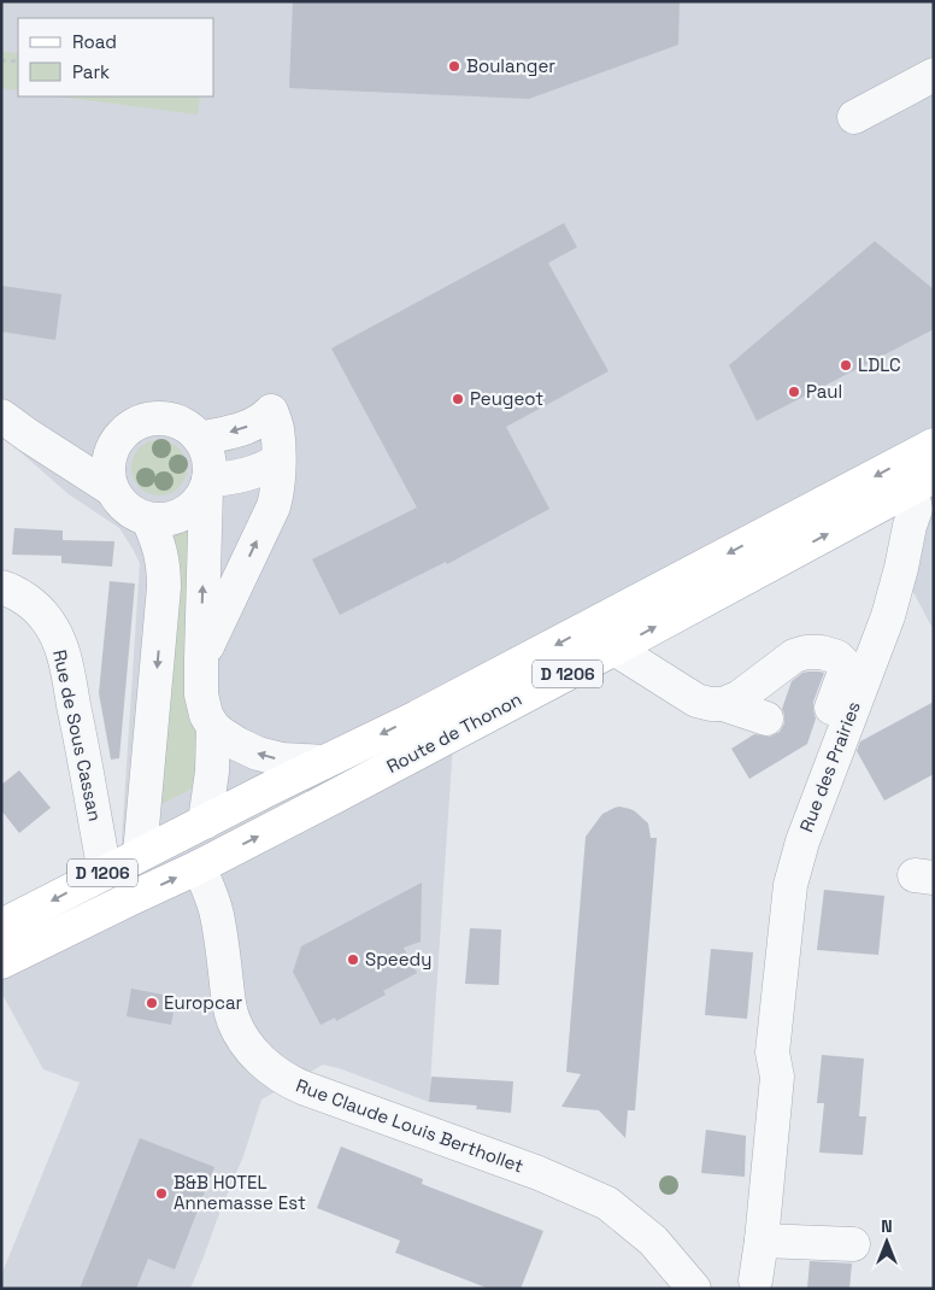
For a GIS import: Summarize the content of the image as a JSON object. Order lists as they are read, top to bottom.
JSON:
{
  "streets": {
    "main road": ["D 1206", "Route de Thonon"],
    "street": ["Rue de Sous Cassan", "Rue des Prairies", "Rue Claude Louis Berthollet"]
  },
  "crossings": [
    ["Route de Thonon", "Rue de Sous Cassan"],
    ["Route de Thonon", "Rue des Prairies"],
    ["Route de Thonon", "Rue Claude Louis Berthollet"]
  ],
  "places": [
    "Boulanger",
    "LDLC",
    "Paul",
    "Peugeot",
    "Speedy",
    "Europcar",
    "B&B HOTEL Annemasse Est"
  ],
  "legend": ["Road", "Park"],
  "north": "top"
}
